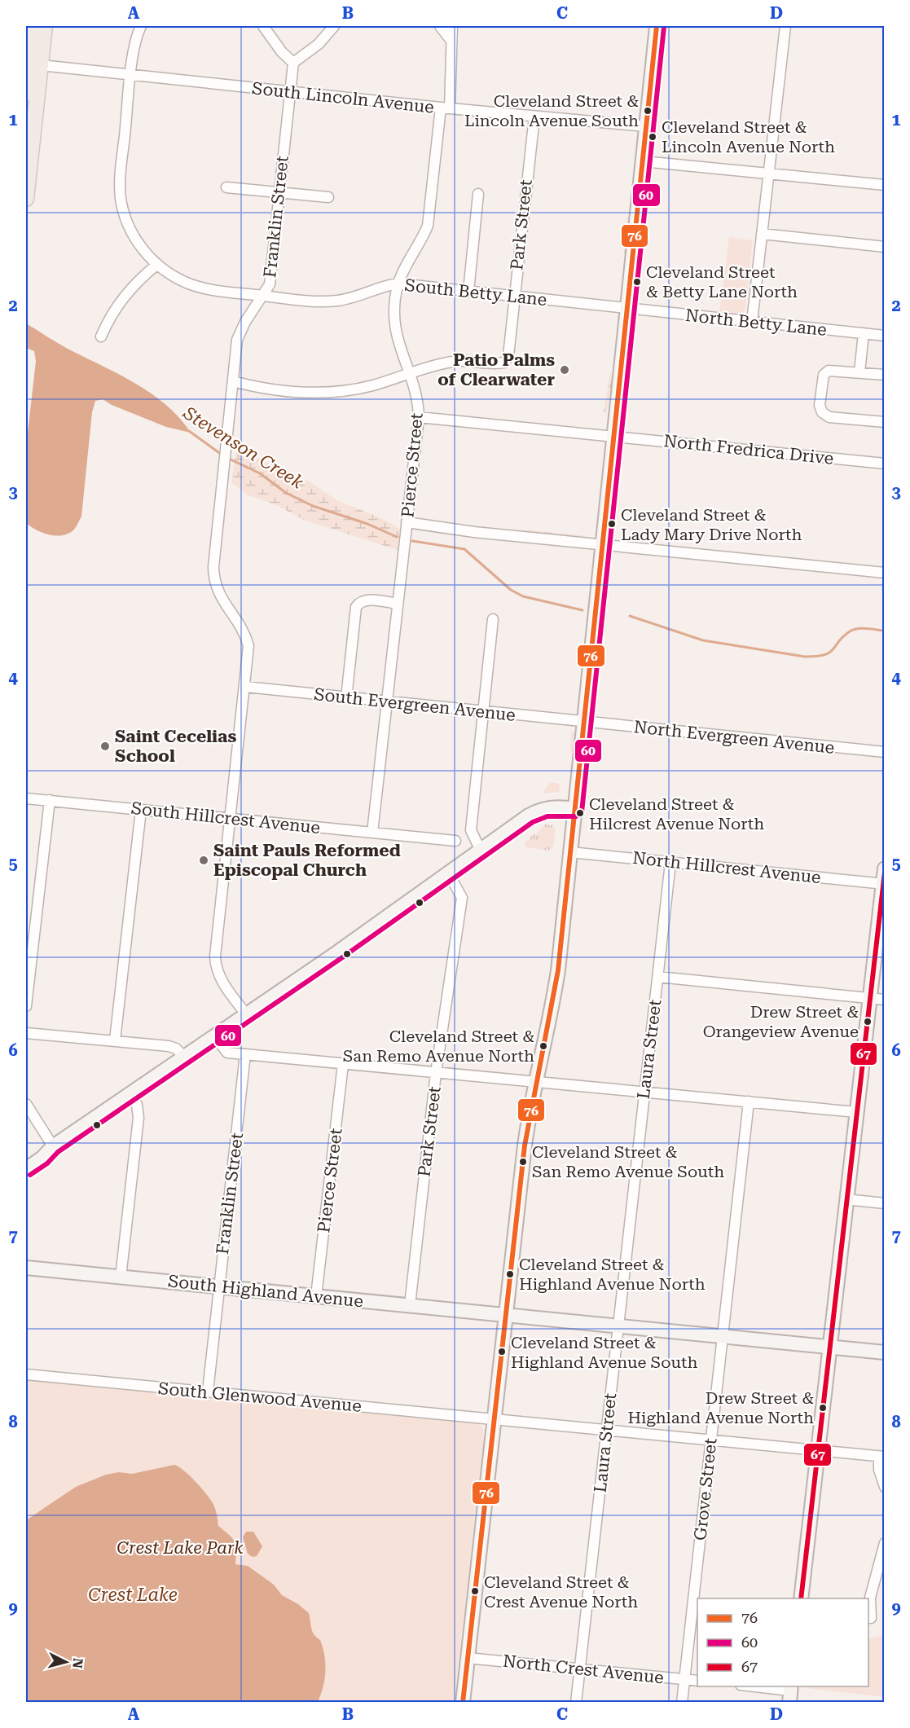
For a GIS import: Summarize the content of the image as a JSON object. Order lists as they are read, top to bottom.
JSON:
{
  "streets": {
    "street": [
      "South Lincoln Avenue",
      "Franklin Street",
      "Park Street",
      "South Betty Lane",
      "North Betty Lane",
      "North Fredrica Drive",
      "Pierce Street",
      "South Evergreen Avenue",
      "North Evergreen Avenue",
      "South Hillcrest Avenue",
      "North Hillcrest Avenue",
      "Laura Street",
      "South Highland Avenue",
      "South Glenwood Avenue",
      "Grove Street",
      "North Crest Avenue"
    ]
  },
  "crossings": [
    ["South Lincoln Avenue", "Franklin Street"],
    ["South Lincoln Avenue", "Park Street"],
    ["South Lincoln Avenue", "South Betty Lane"],
    ["South Lincoln Avenue", "Pierce Street"],
    ["Franklin Street", "South Betty Lane"],
    ["Franklin Street", "South Evergreen Avenue"],
    ["Franklin Street", "South Hillcrest Avenue"],
    ["Franklin Street", "South Highland Avenue"],
    ["Franklin Street", "South Glenwood Avenue"],
    ["Park Street", "South Betty Lane"],
    ["Park Street", "Pierce Street"],
    ["Park Street", "South Highland Avenue"],
    ["South Betty Lane", "North Betty Lane"],
    ["South Betty Lane", "Pierce Street"],
    ["North Fredrica Drive", "Pierce Street"],
    ["Pierce Street", "South Evergreen Avenue"],
    ["Pierce Street", "South Hillcrest Avenue"],
    ["Pierce Street", "South Highland Avenue"],
    ["South Evergreen Avenue", "North Evergreen Avenue"],
    ["North Hillcrest Avenue", "Laura Street"],
    ["Laura Street", "South Highland Avenue"],
    ["Laura Street", "South Glenwood Avenue"],
    ["Laura Street", "North Crest Avenue"],
    ["South Highland Avenue", "Grove Street"],
    ["South Glenwood Avenue", "Grove Street"],
    ["Grove Street", "North Crest Avenue"]
  ],
  "water": ["Stevenson Creek", "Crest Lake"],
  "parks": ["Crest Lake Park"],
  "places": [
    "Cleveland Street & Lincoln Avenue South",
    "Cleveland Street & Lincoln Avenue North",
    "Cleveland Street & Betty Lane North",
    "Patio Palms of Clearwater",
    "Cleveland Street & Lady Mary Drive North",
    "Saint Cecelias School",
    "Cleveland Street & Hilcrest Avenue North",
    "Saint Pauls Reformed Episcopal Church",
    "Drew Street & Orangeview Avenue",
    "Cleveland Street & San Remo Avenue North",
    "Cleveland Street & San Remo Avenue South",
    "Cleveland Street & Highland Avenue North",
    "Cleveland Street & Highland Avenue South",
    "Drew Street & Highland Avenue North",
    "Cleveland Street & Crest Avenue North"
  ],
  "lines": ["transit line 76", "transit line 60", "transit line 67"],
  "legend": ["76", "60", "67"],
  "north": "right",
  "grid": {
    "columns": [
      "A",
      "B",
      "C",
      "D"
    ],
    "rows": [
      "1",
      "2",
      "3",
      "4",
      "5",
      "6",
      "7",
      "8",
      "9"
    ]
  }
}
